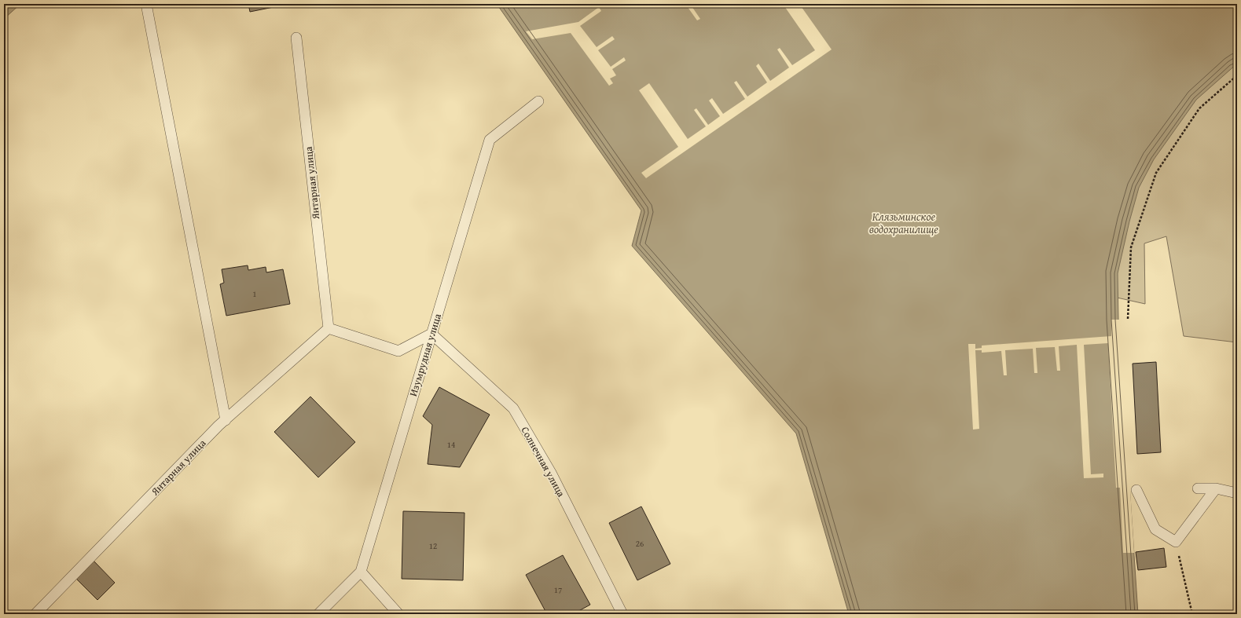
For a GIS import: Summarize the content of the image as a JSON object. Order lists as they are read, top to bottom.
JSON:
{
  "streets": {
    "lane": ["Янтарная улица", "Изумрудная улица", "Солнечная улица"]
  },
  "crossings": [
    ["Изумрудная улица", "Солнечная улица"]
  ],
  "water": ["Клязьминское водохранилище"],
  "house_numbers": [
    "1",
    "14",
    "26",
    "12",
    "17"
  ]
}
